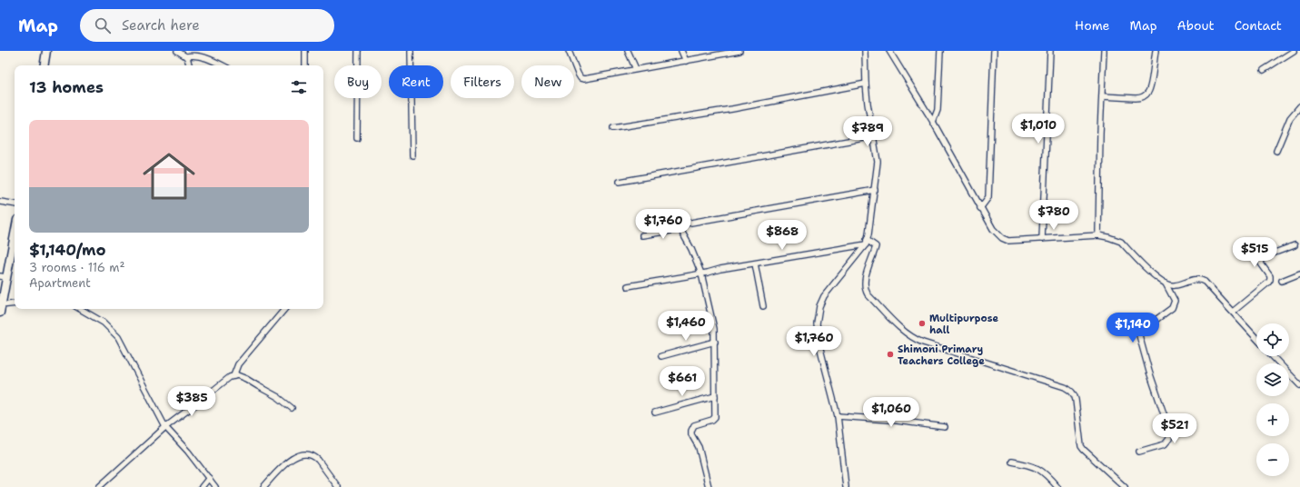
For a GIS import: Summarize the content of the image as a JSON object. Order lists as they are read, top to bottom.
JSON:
{
  "places": ["Multipurpose hall", "Shimoni Primary Teachers College"],
  "page": {
    "header": "Map",
    "search": "Search here",
    "nav": [
      "Home",
      "Map",
      "About",
      "Contact"
    ],
    "chip": [
      "Buy",
      "Rent",
      "Filters",
      "New"
    ],
    "heading": "13 homes",
    "list": [
      {
        "name": "$1,140/mo",
        "note": "3 rooms · 116 m² · Apartment"
      }
    ],
    "price": [
      "$1,010",
      "$789",
      "$780",
      "$1,760",
      "$868",
      "$515",
      "$1,460",
      "$1,140",
      "$1,760",
      "$661",
      "$385",
      "$1,060",
      "$521"
    ],
    "map_buttons": ["+", "−"]
  }
}
